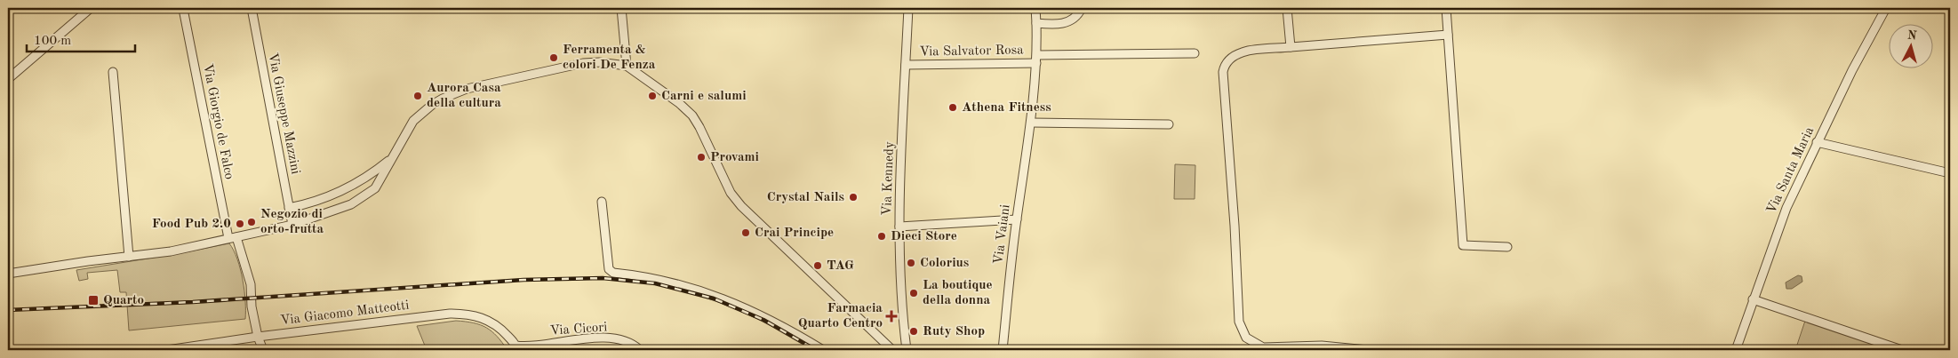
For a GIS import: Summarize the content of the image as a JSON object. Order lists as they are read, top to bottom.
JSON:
{
  "streets": {
    "street": [
      "Via Salvator Rosa",
      "Via Giuseppe Mazzini",
      "Via Giorgio de Falco",
      "Via Santa Maria",
      "Via Kennedy",
      "Via Vaiani",
      "Via Giacomo Matteotti",
      "Via Cicori"
    ]
  },
  "crossings": [
    ["Via Salvator Rosa", "Via Kennedy"],
    ["Via Salvator Rosa", "Via Vaiani"],
    ["Via Giorgio de Falco", "Via Giacomo Matteotti"],
    ["Via Giacomo Matteotti", "Via Cicori"]
  ],
  "places": {
    "other": [
      "Ferramenta & colori De Fenza",
      "Aurora Casa della cultura",
      "Carni e salumi",
      "Athena Fitness",
      "Provami",
      "Crystal Nails",
      "Negozio di orto-frutta",
      "Food Pub 2.0",
      "Crai Principe",
      "Dieci Store",
      "Colorius",
      "TAG",
      "La boutique della donna",
      "Ruty Shop"
    ],
    "transit": ["Quarto"],
    "health": ["Farmacia Quarto Centro"]
  },
  "scale_bar": "100 m",
  "north": "top"
}
